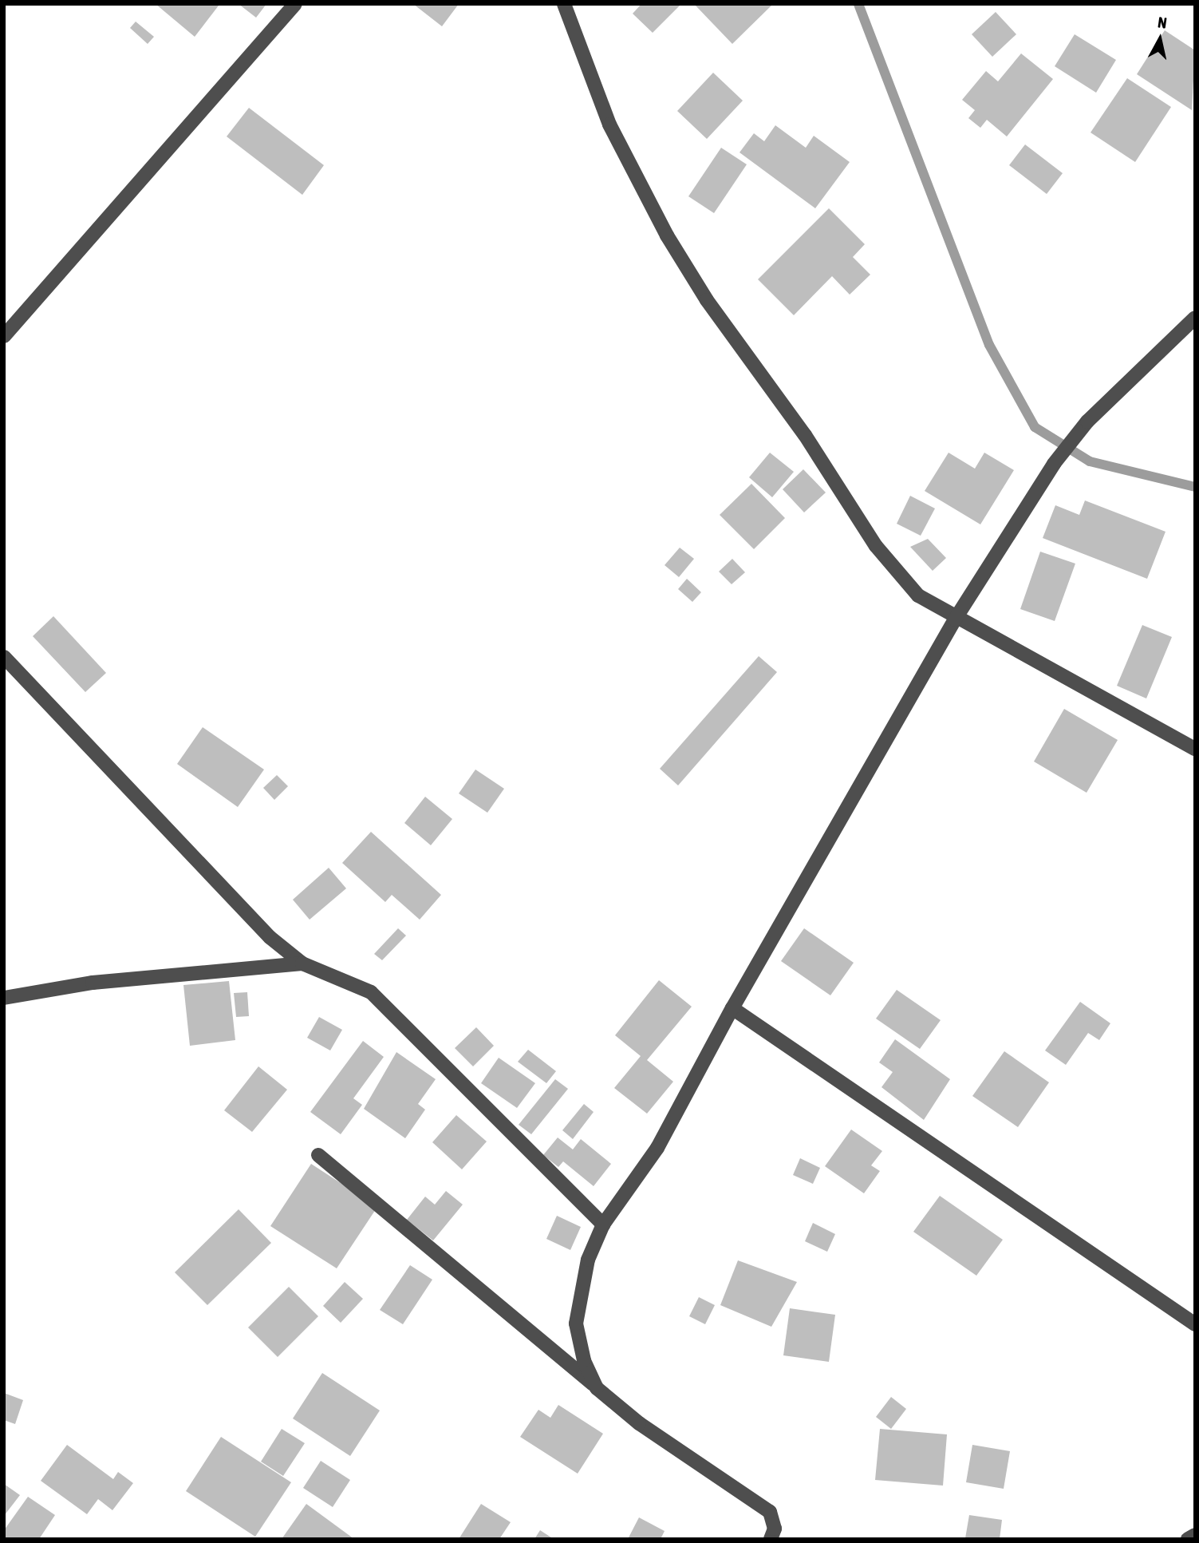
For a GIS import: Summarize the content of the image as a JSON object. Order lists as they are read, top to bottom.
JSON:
{
  "north": "top"
}
